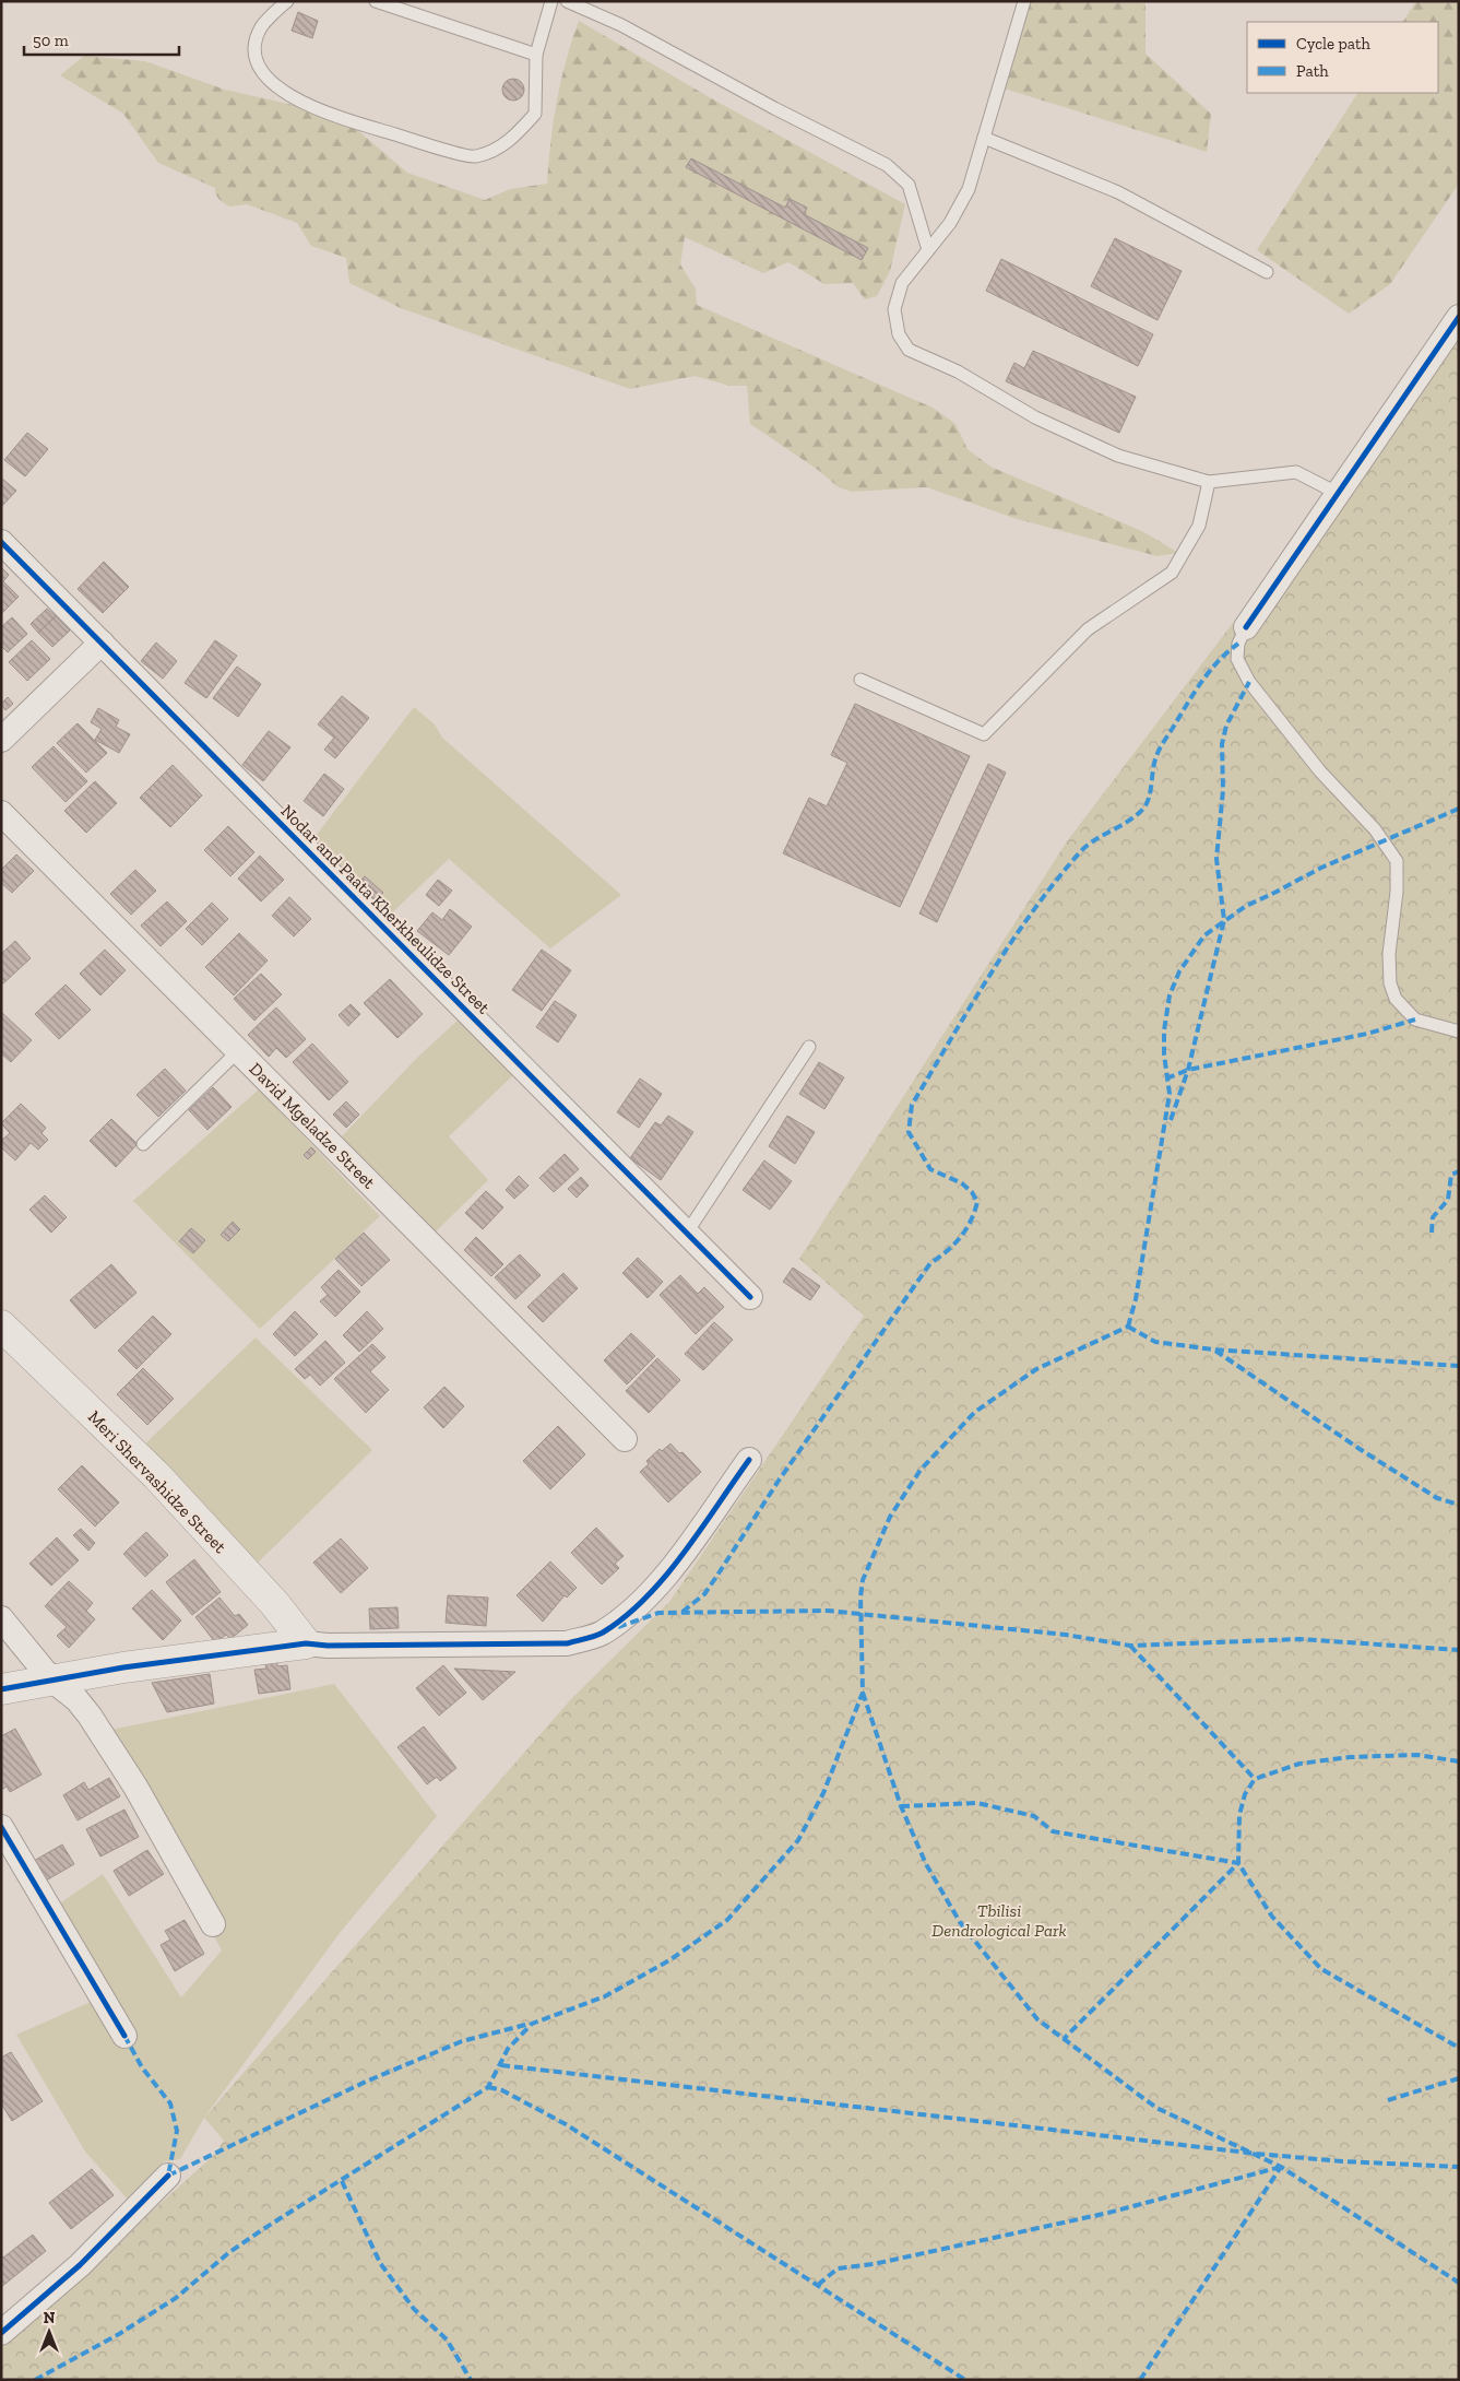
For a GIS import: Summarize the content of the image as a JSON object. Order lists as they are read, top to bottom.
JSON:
{
  "streets": {
    "street": ["Nodar and Paata Kherkheulidze Street", "David Mgeladze Street", "Meri Shervashidze Street"]
  },
  "parks": ["Tbilisi Dendrological Park"],
  "legend": ["Cycle path", "Path"],
  "scale_bar": "50 m",
  "north": "top"
}
